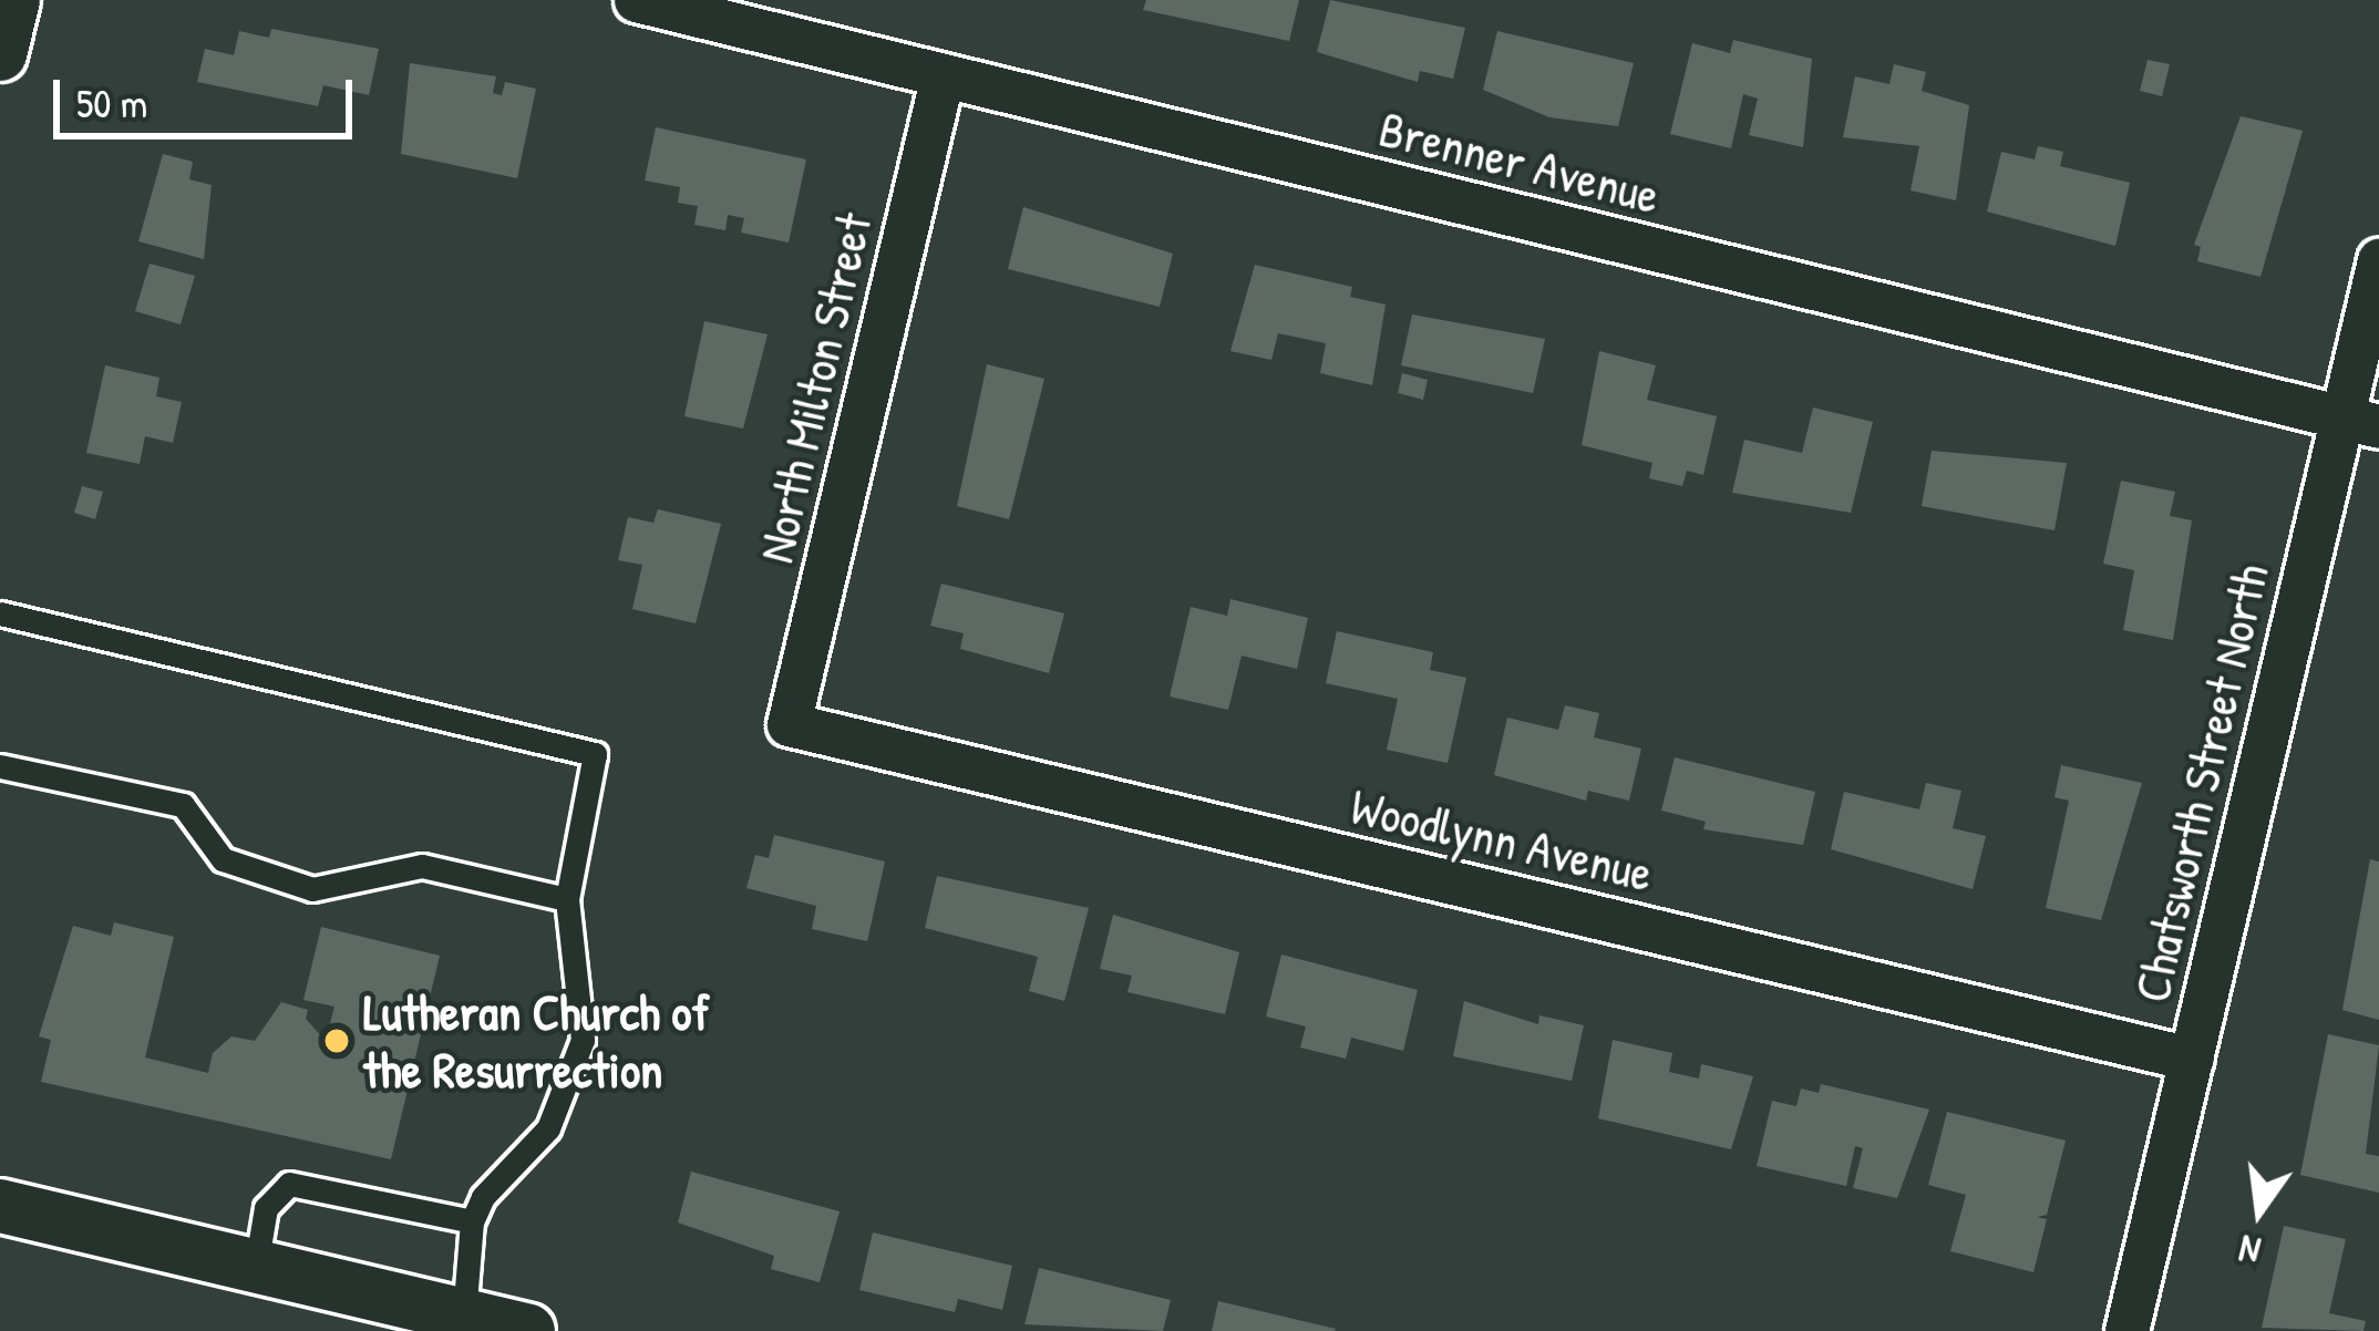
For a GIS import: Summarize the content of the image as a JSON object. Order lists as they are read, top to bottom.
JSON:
{
  "streets": {
    "street": [
      "Brenner Avenue",
      "North Milton Street",
      "Chatsworth Street North",
      "Woodlynn Avenue"
    ]
  },
  "crossings": [
    ["Brenner Avenue", "North Milton Street"],
    ["Brenner Avenue", "Chatsworth Street North"],
    ["North Milton Street", "Woodlynn Avenue"],
    ["Chatsworth Street North", "Woodlynn Avenue"]
  ],
  "places": ["Lutheran Church of the Resurrection"],
  "scale_bar": "50 m",
  "north": "bottom"
}
